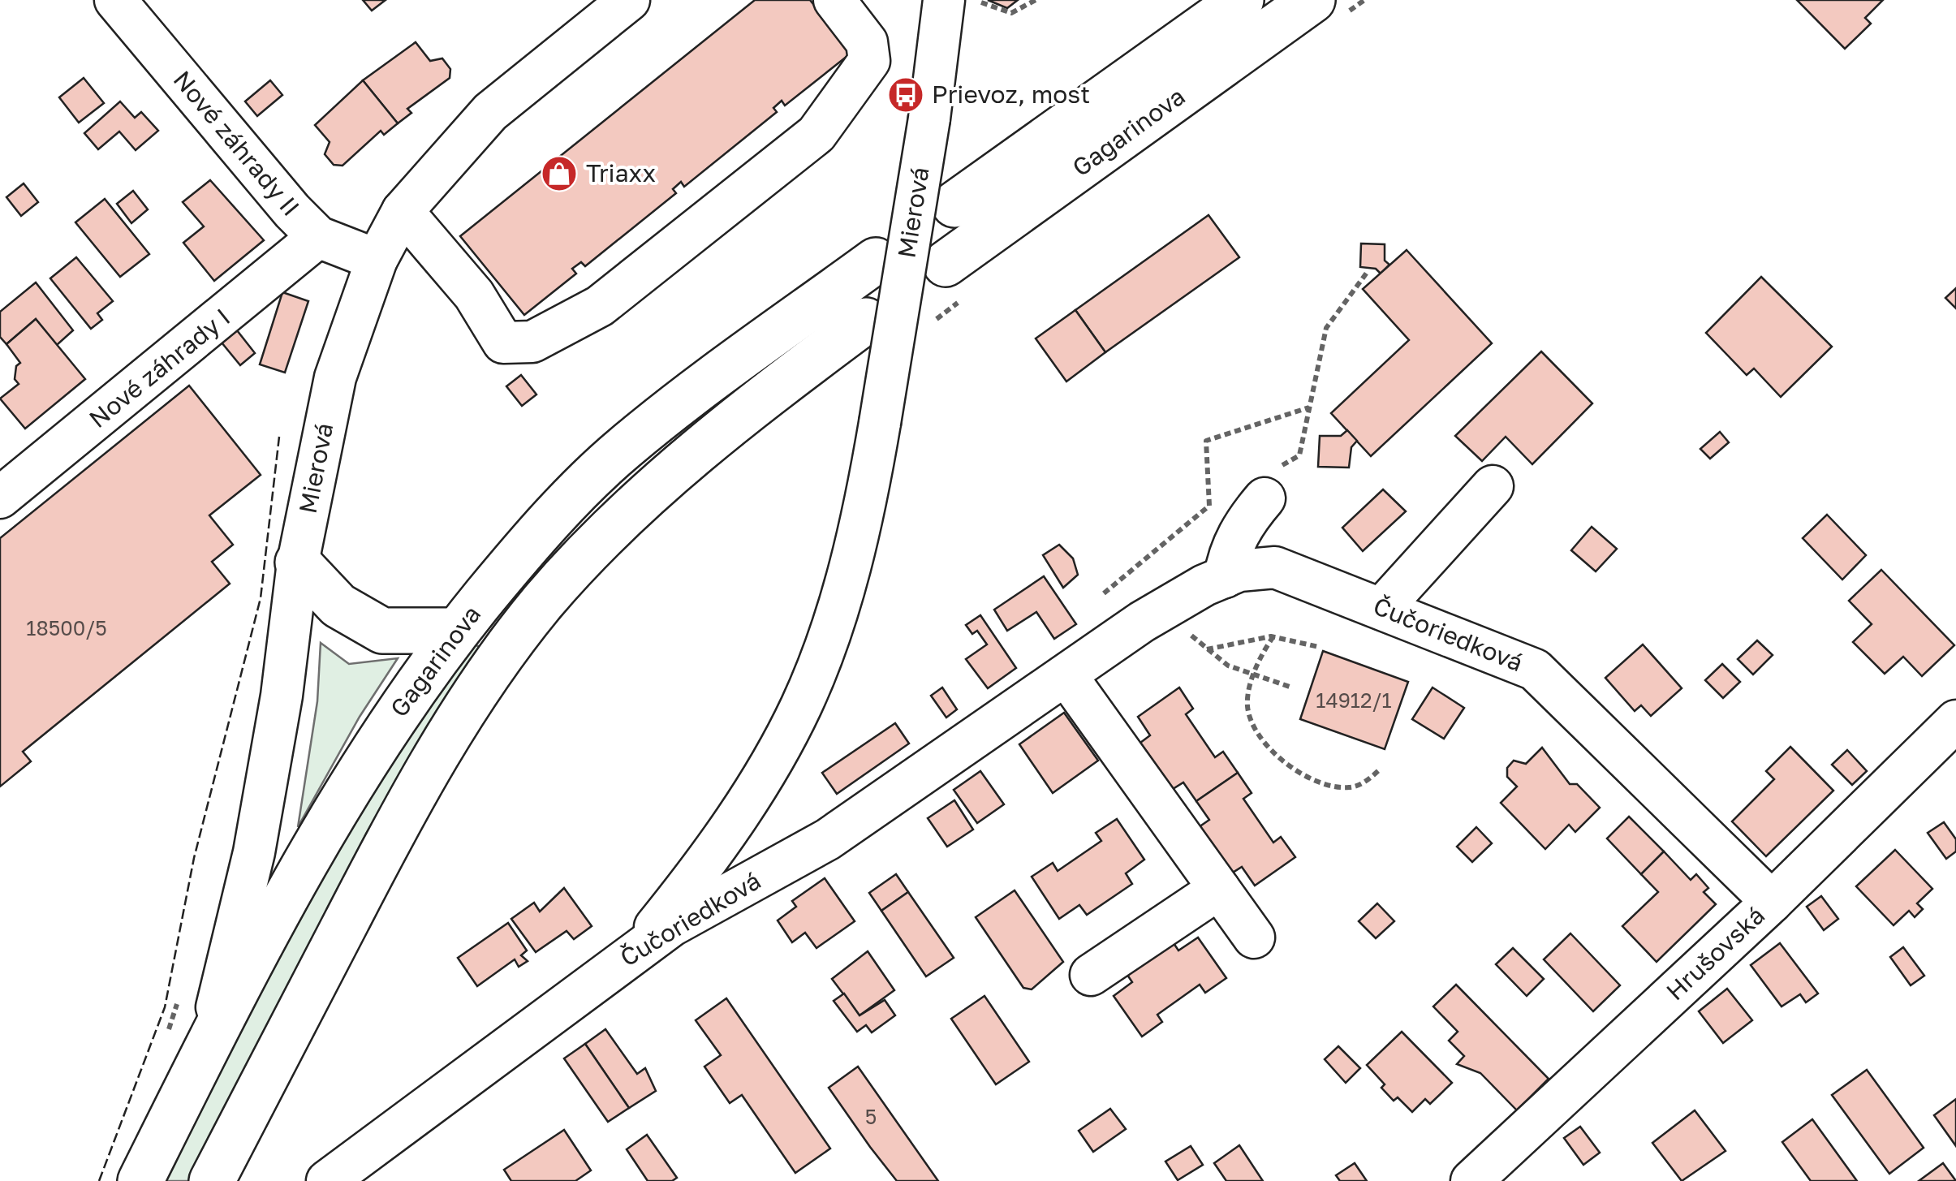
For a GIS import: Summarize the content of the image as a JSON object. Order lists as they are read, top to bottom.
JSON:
{
  "streets": {
    "main road": ["Gagarinova"],
    "street": [
      "Nové záhrady II",
      "Mierová",
      "Nové záhrady I",
      "Čučoriedková",
      "Hrušovská"
    ]
  },
  "crossings": [
    ["Gagarinova", "Mierová"],
    ["Nové záhrady II", "Mierová"],
    ["Nové záhrady II", "Nové záhrady I"],
    ["Mierová", "Čučoriedková"],
    ["Čučoriedková", "Hrušovská"]
  ],
  "places": {
    "bus stop": ["Prievoz, most"],
    "shop": ["Triaxx"]
  },
  "house_numbers": ["18500/5", "14912/1", "5"]
}
